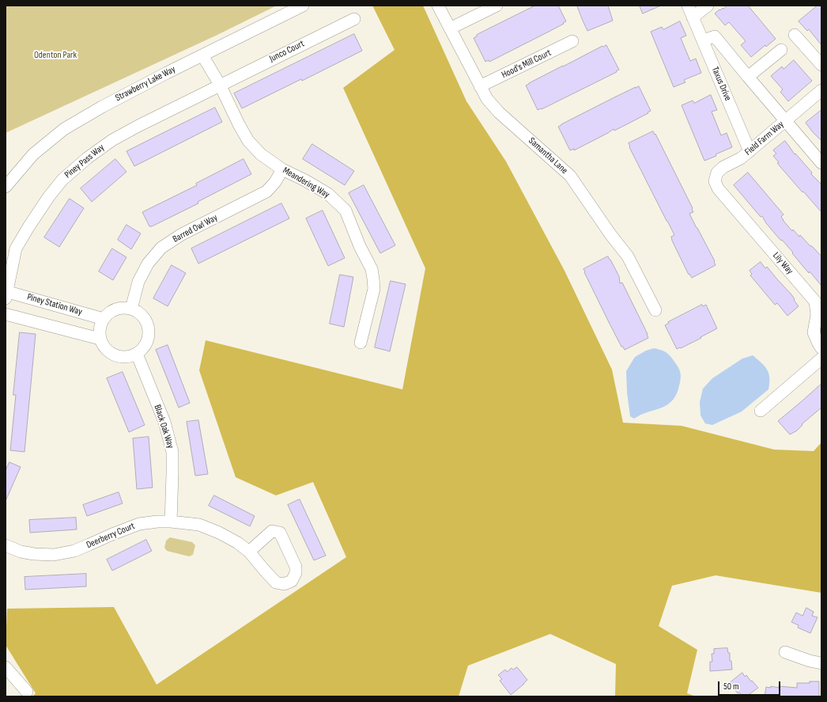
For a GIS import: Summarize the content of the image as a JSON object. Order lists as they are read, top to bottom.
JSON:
{
  "streets": {
    "street": [
      "Junco Court",
      "Hood's Mill Court",
      "Strawberry Lake Way",
      "Taxus Drive",
      "Field Farm Way",
      "Samantha Lane",
      "Piney Pass Way",
      "Meandering Way",
      "Barred Owl Way",
      "Lily Way",
      "Piney Station Way",
      "Black Oak Way",
      "Deerberry Court"
    ]
  },
  "crossings": [
    ["Junco Court", "Piney Pass Way"],
    ["Junco Court", "Meandering Way"],
    ["Hood's Mill Court", "Samantha Lane"],
    ["Strawberry Lake Way", "Meandering Way"],
    ["Taxus Drive", "Field Farm Way"],
    ["Field Farm Way", "Lily Way"],
    ["Piney Pass Way", "Meandering Way"],
    ["Piney Pass Way", "Piney Station Way"],
    ["Meandering Way", "Barred Owl Way"],
    ["Barred Owl Way", "Piney Station Way"],
    ["Barred Owl Way", "Black Oak Way"],
    ["Piney Station Way", "Black Oak Way"],
    ["Black Oak Way", "Deerberry Court"]
  ],
  "parks": ["Odenton Park"],
  "scale_bar": "50 m"
}
